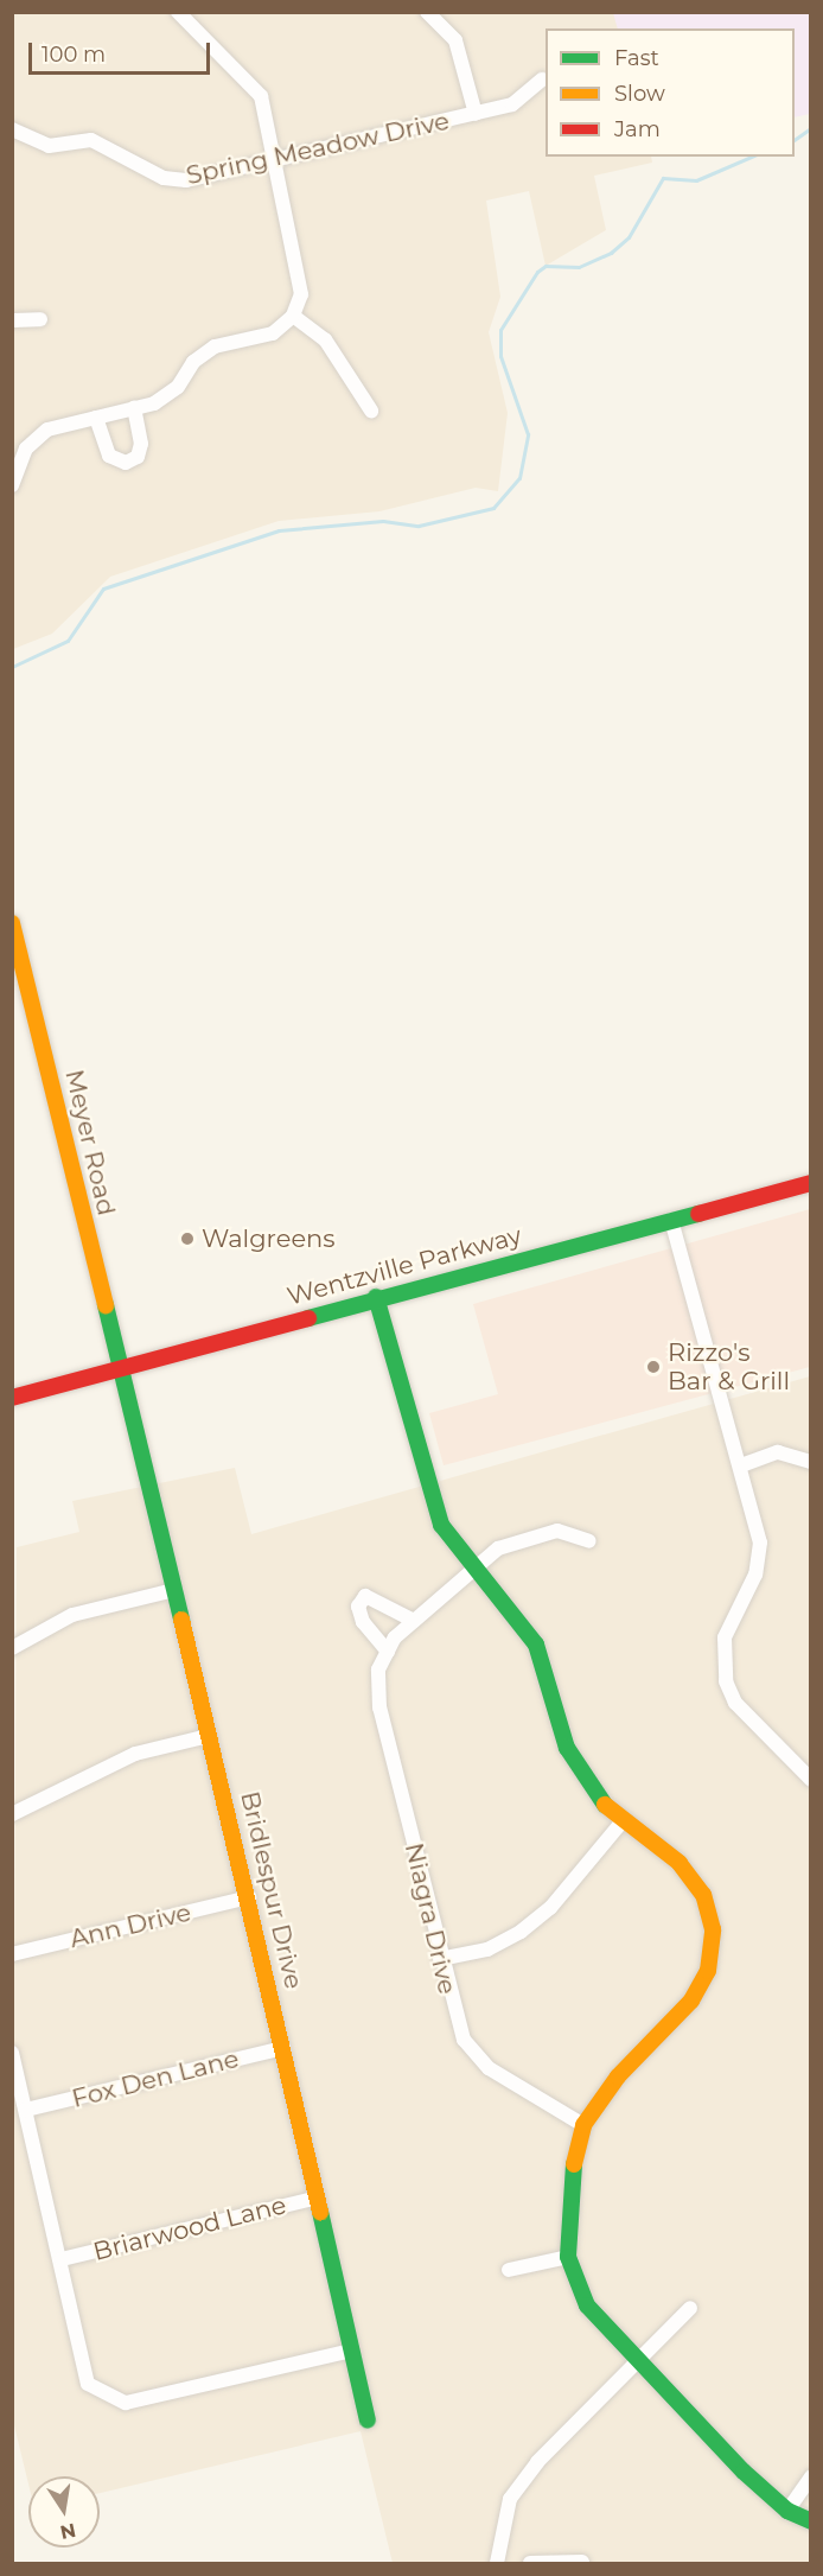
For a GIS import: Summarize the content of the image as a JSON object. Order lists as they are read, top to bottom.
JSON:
{
  "streets": {
    "street": [
      "Spring Meadow Drive",
      "Meyer Road",
      "Wentzville Parkway",
      "Bridlespur Drive",
      "Niagra Drive",
      "Ann Drive",
      "Fox Den Lane",
      "Briarwood Lane"
    ]
  },
  "crossings": [
    ["Meyer Road", "Wentzville Parkway"],
    ["Meyer Road", "Bridlespur Drive"],
    ["Wentzville Parkway", "Bridlespur Drive"],
    ["Bridlespur Drive", "Ann Drive"],
    ["Bridlespur Drive", "Fox Den Lane"],
    ["Bridlespur Drive", "Briarwood Lane"]
  ],
  "places": ["Walgreens", "Rizzo's Bar & Grill"],
  "legend": ["Fast", "Slow", "Jam"],
  "scale_bar": "100 m",
  "north": "bottom"
}
